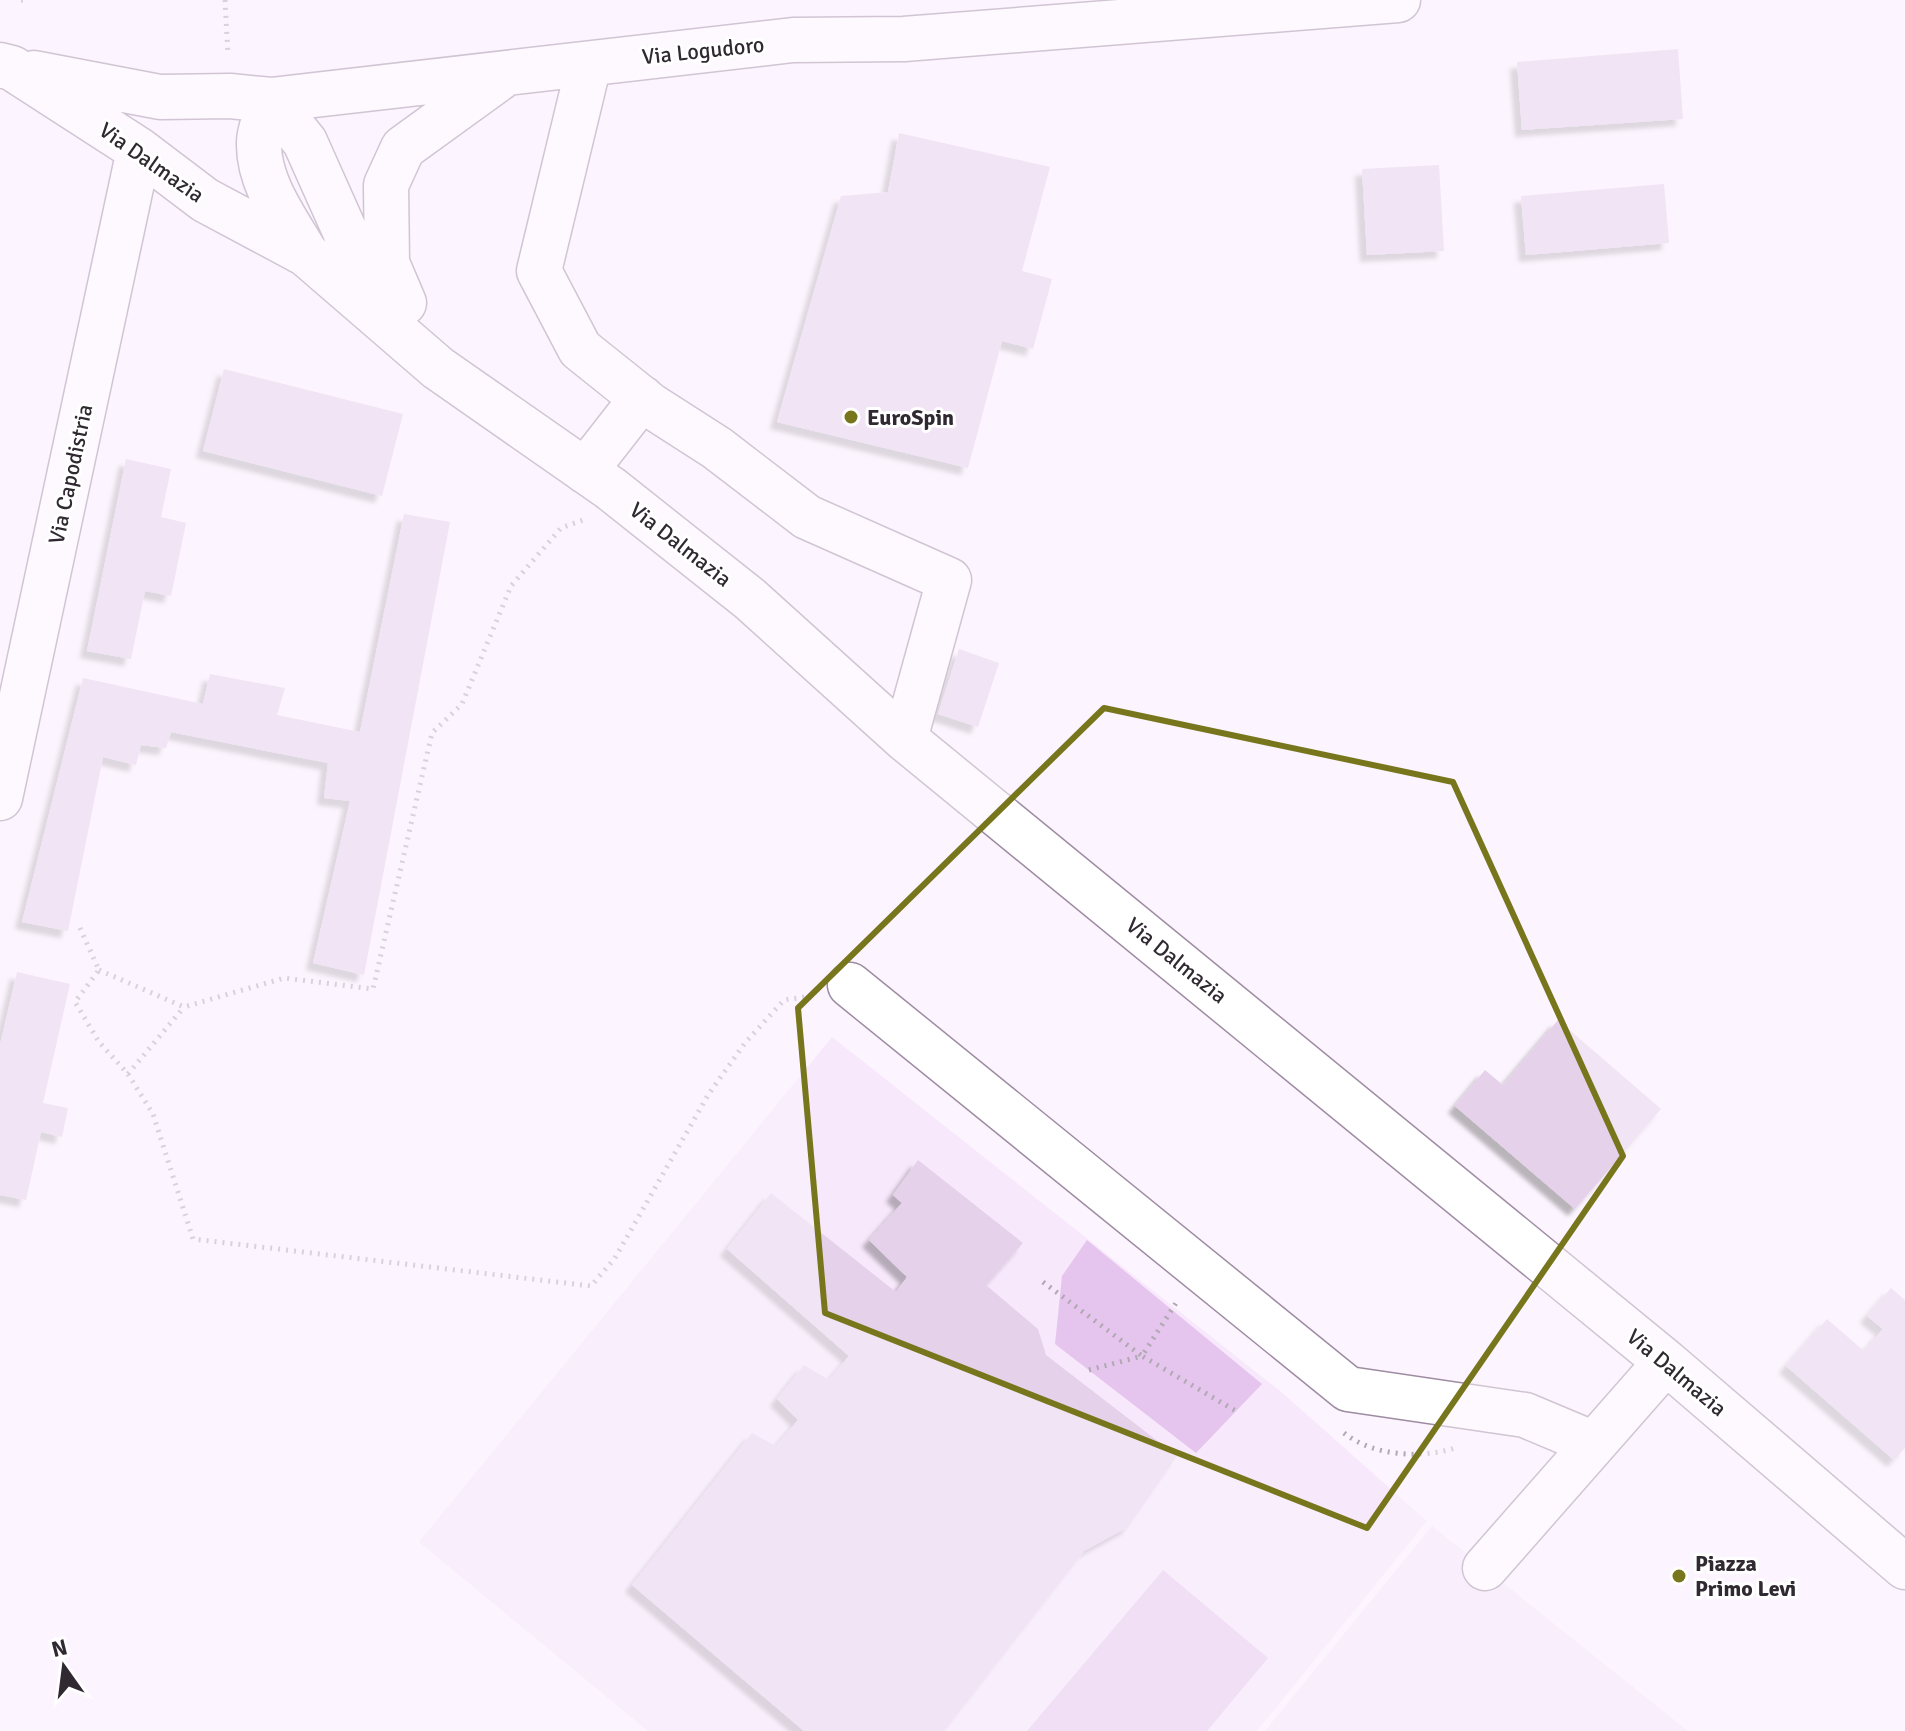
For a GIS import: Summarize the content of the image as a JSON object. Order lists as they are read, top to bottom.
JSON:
{
  "streets": {
    "street": ["Via Logudoro", "Via Dalmazia", "Via Capodistria"]
  },
  "crossings": [
    ["Via Logudoro", "Via Dalmazia"],
    ["Via Dalmazia", "Via Capodistria"]
  ],
  "places": ["EuroSpin", "Piazza Primo Levi"],
  "north": "top"
}
